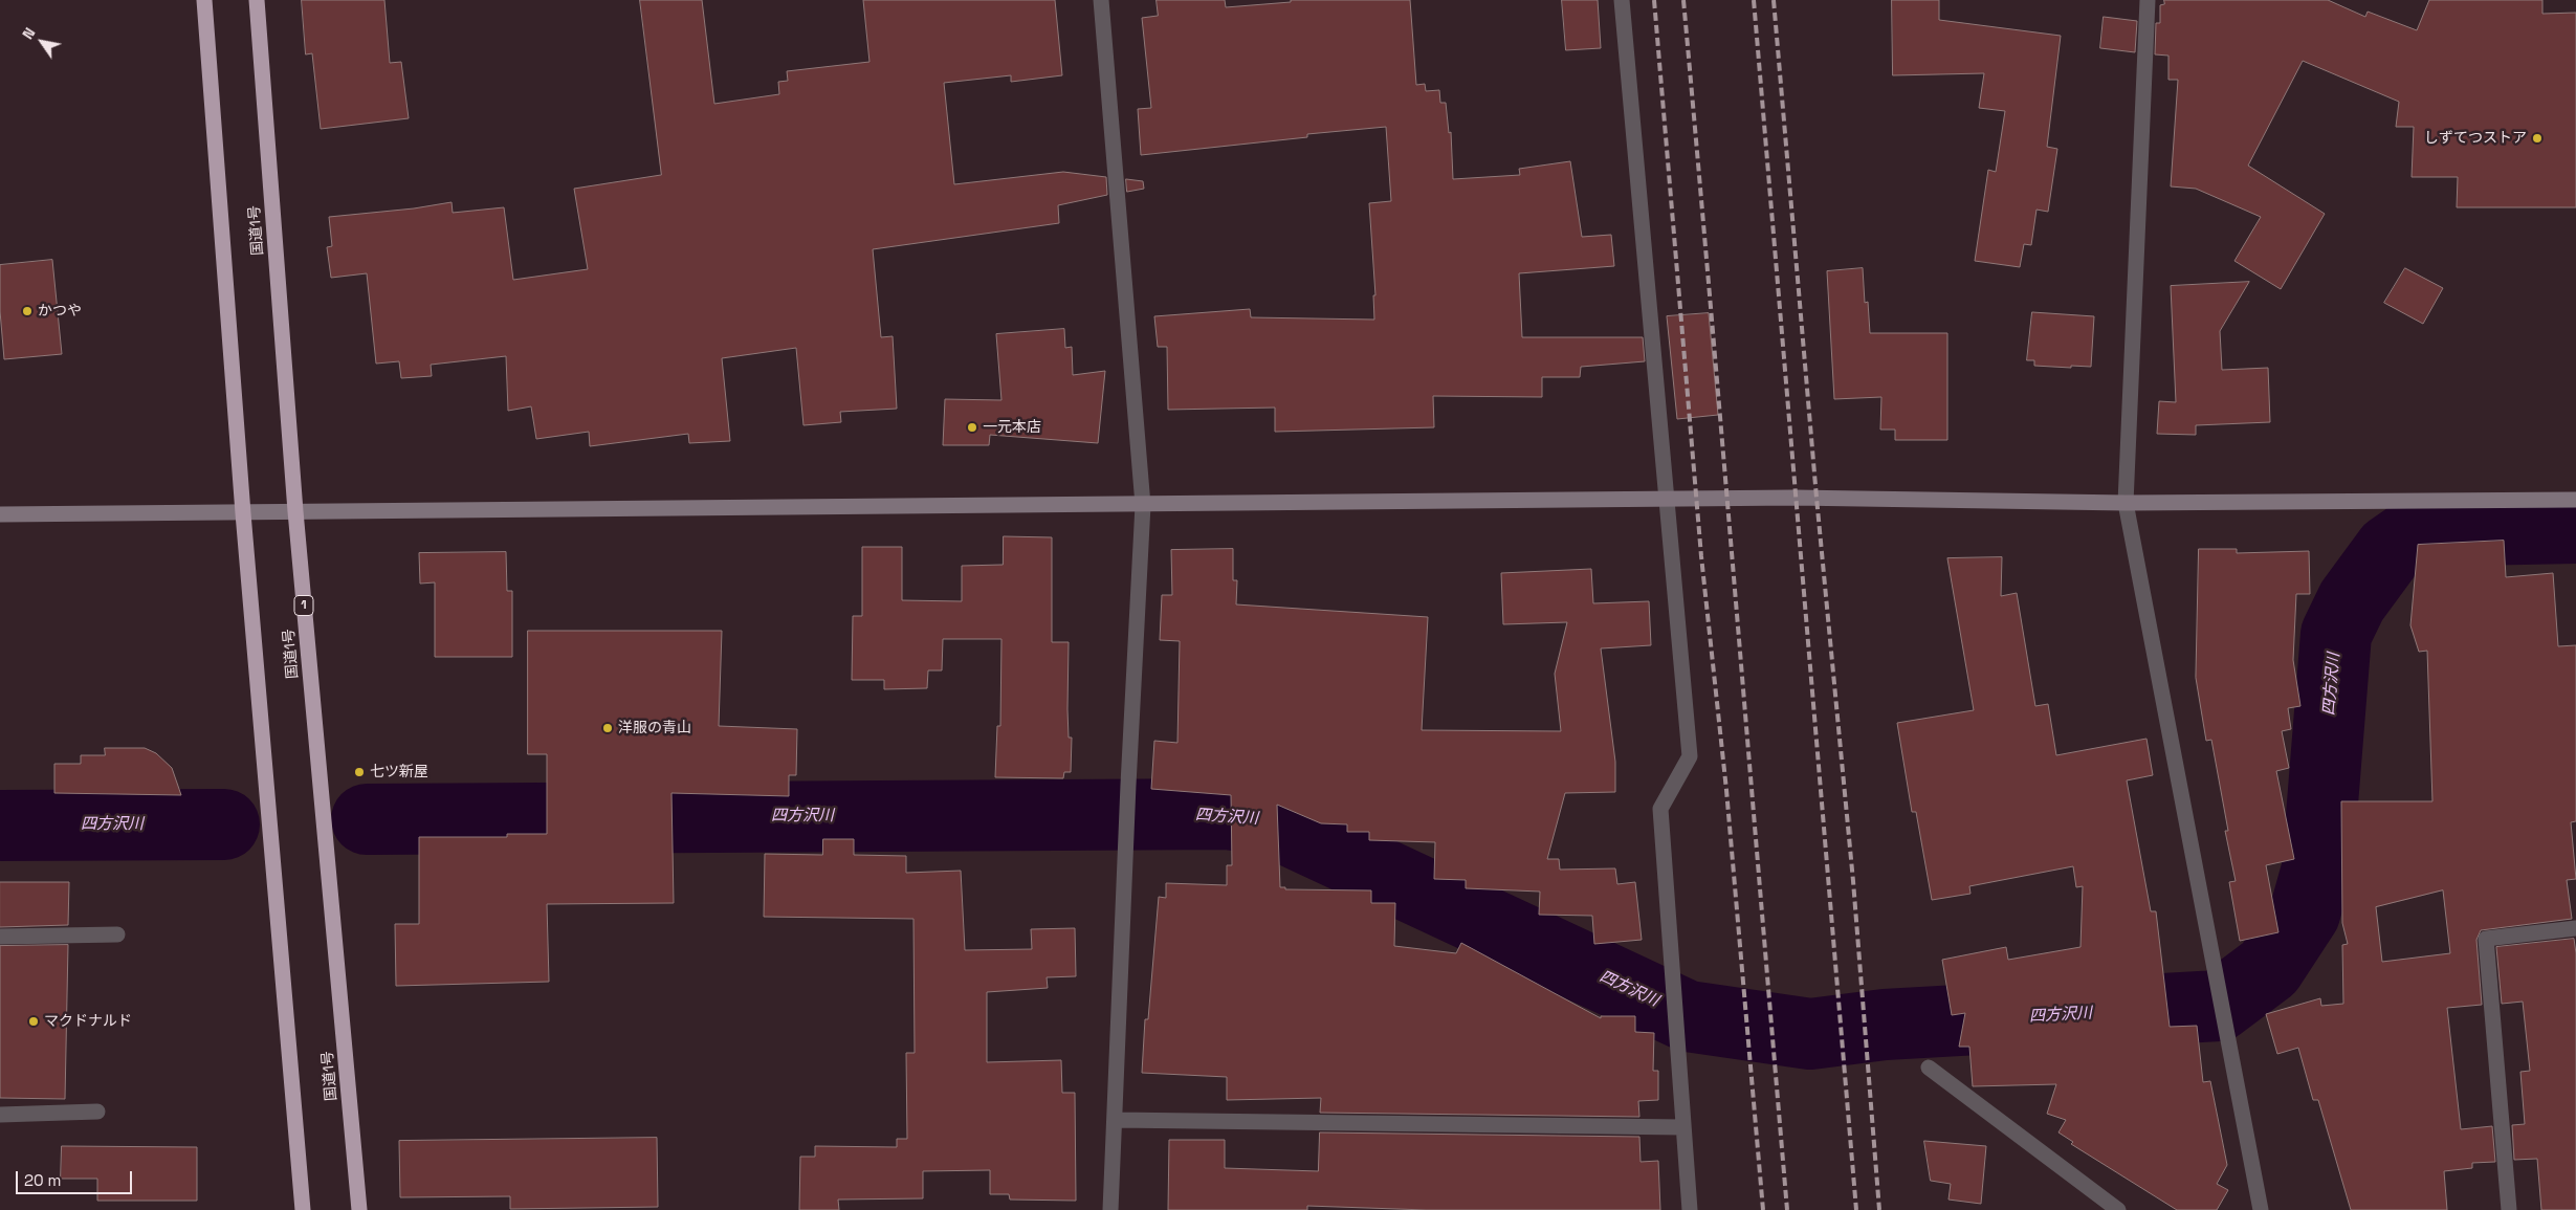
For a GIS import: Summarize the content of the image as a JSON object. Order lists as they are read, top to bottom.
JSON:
{
  "streets": {
    "highway": ["国道1号", "1"]
  },
  "water": ["四方沢川"],
  "places": [
    "しずてつストア",
    "かつや",
    "一元本店",
    "洋服の青山",
    "七ツ新屋",
    "マクドナルド"
  ],
  "scale_bar": "20 m",
  "north": "top left"
}
